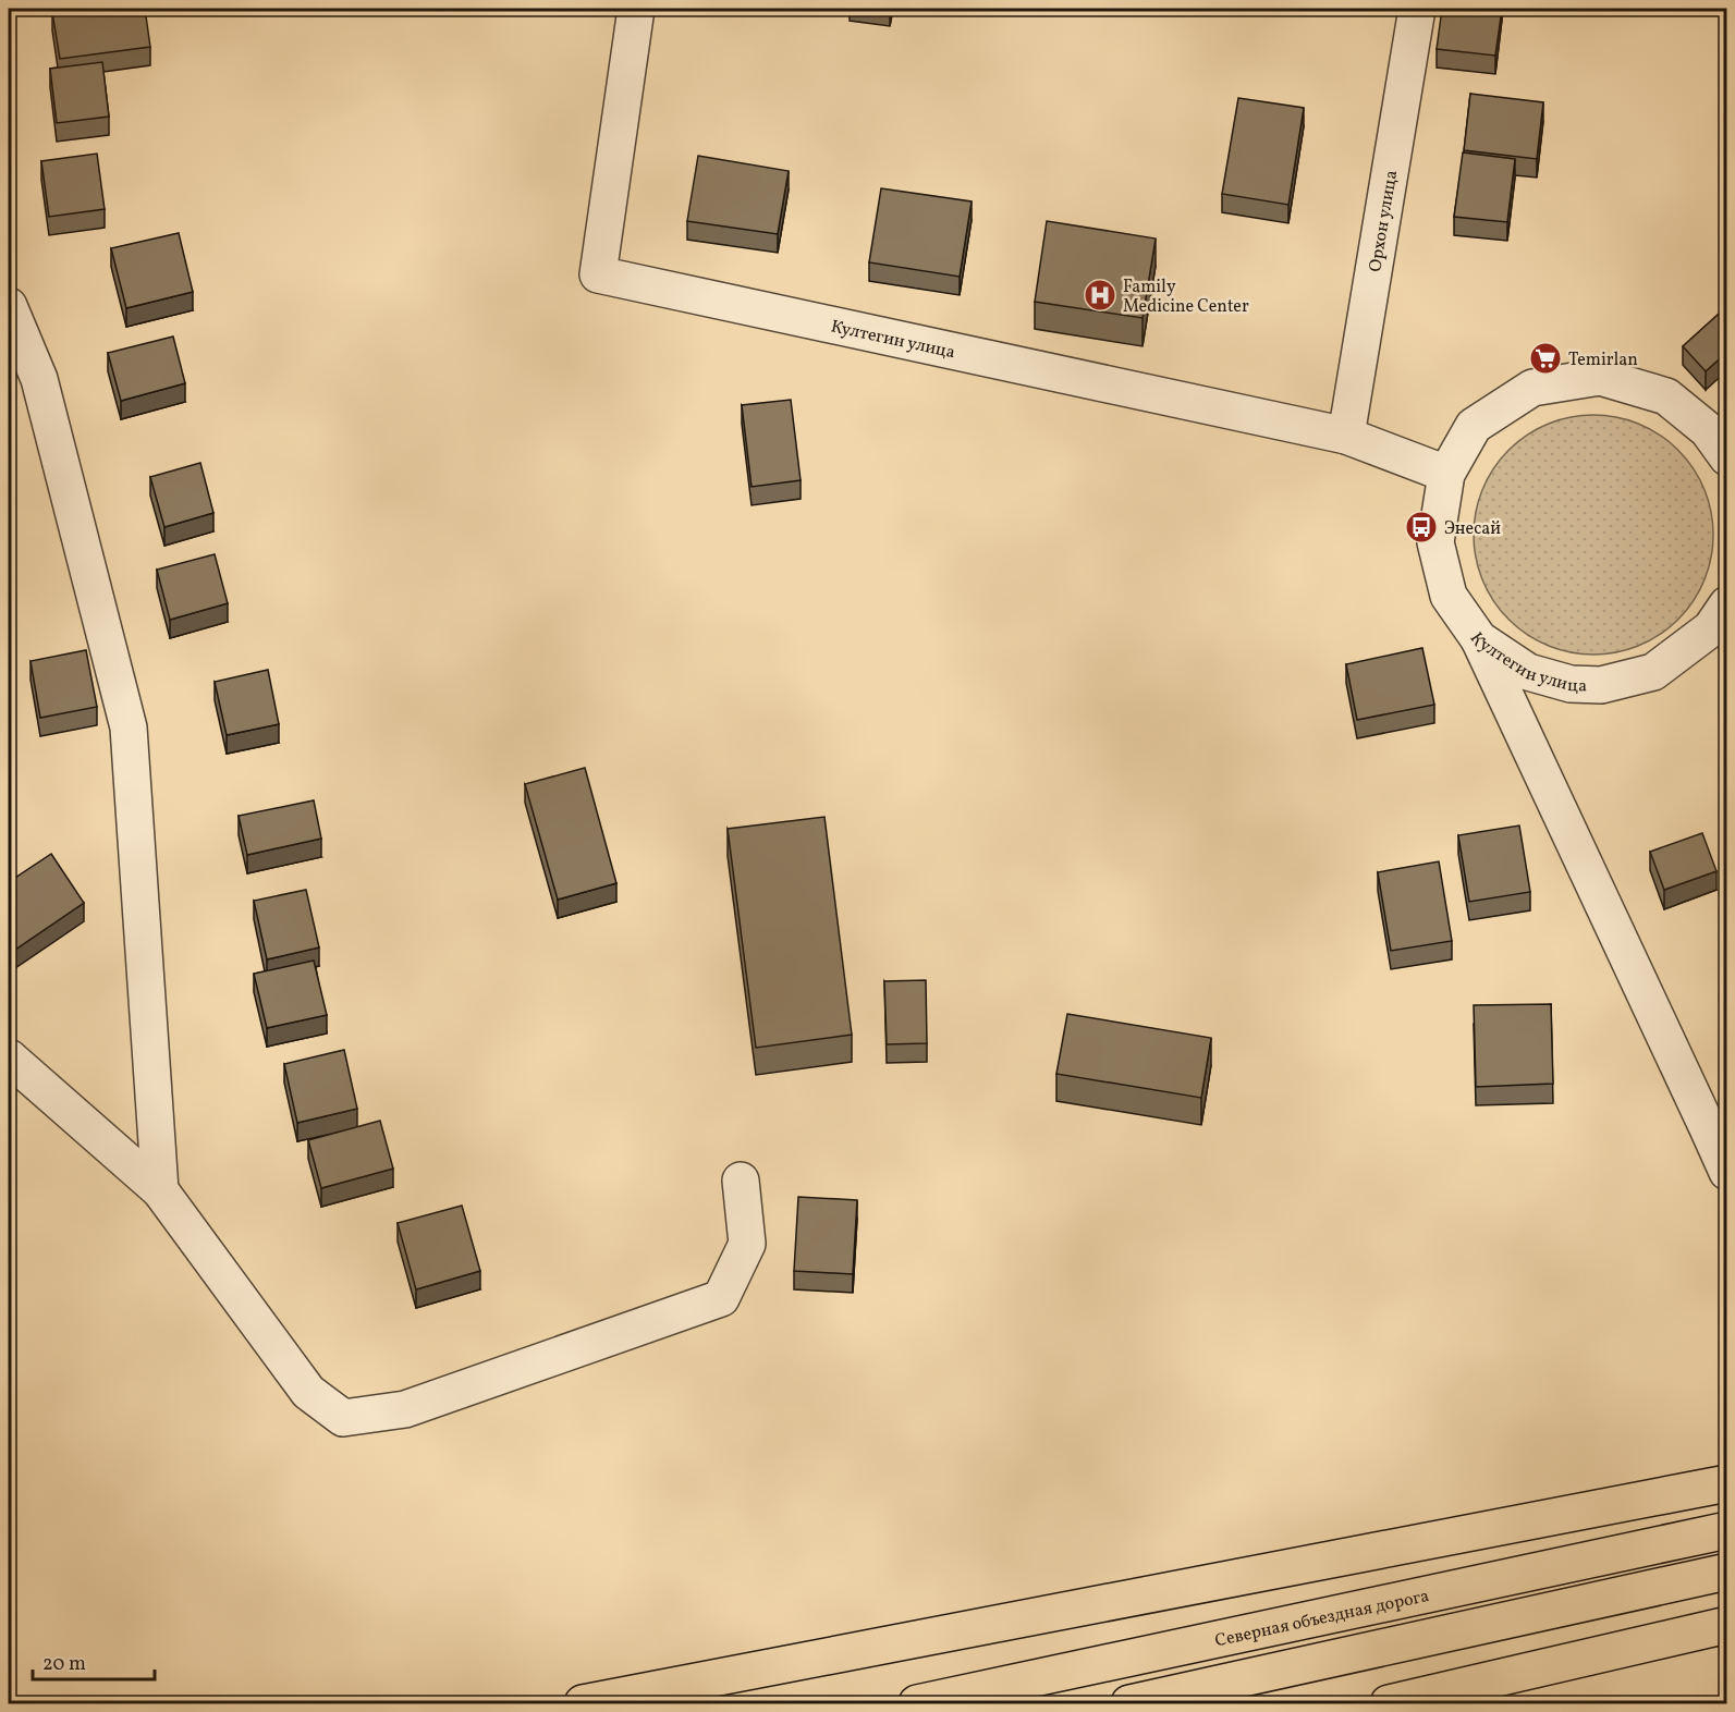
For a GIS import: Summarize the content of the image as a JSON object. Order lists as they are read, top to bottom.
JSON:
{
  "streets": {
    "highway": ["Северная объездная дорога"],
    "street": ["Орхон улица", "Култегин улица"]
  },
  "crossings": [
    ["Орхон улица", "Култегин улица"]
  ],
  "places": {
    "hospital": ["Family Medicine Center"],
    "supermarket": ["Temirlan"],
    "bus stop": ["Энесай"]
  },
  "scale_bar": "20 m"
}
